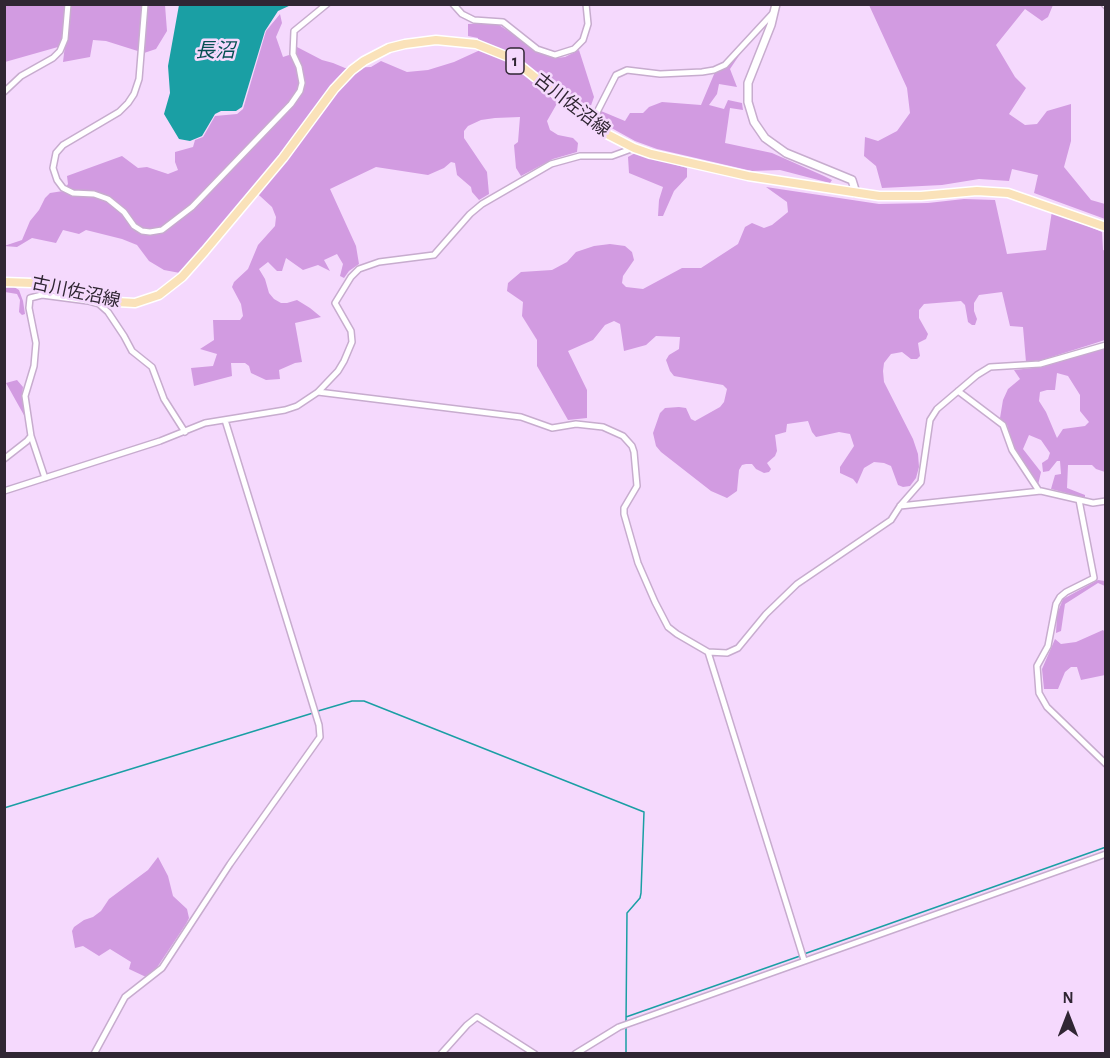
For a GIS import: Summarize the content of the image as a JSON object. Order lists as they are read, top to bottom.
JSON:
{
  "streets": {
    "main road": ["1", "古川佐沼線"]
  },
  "water": ["長沼"],
  "north": "top"
}
